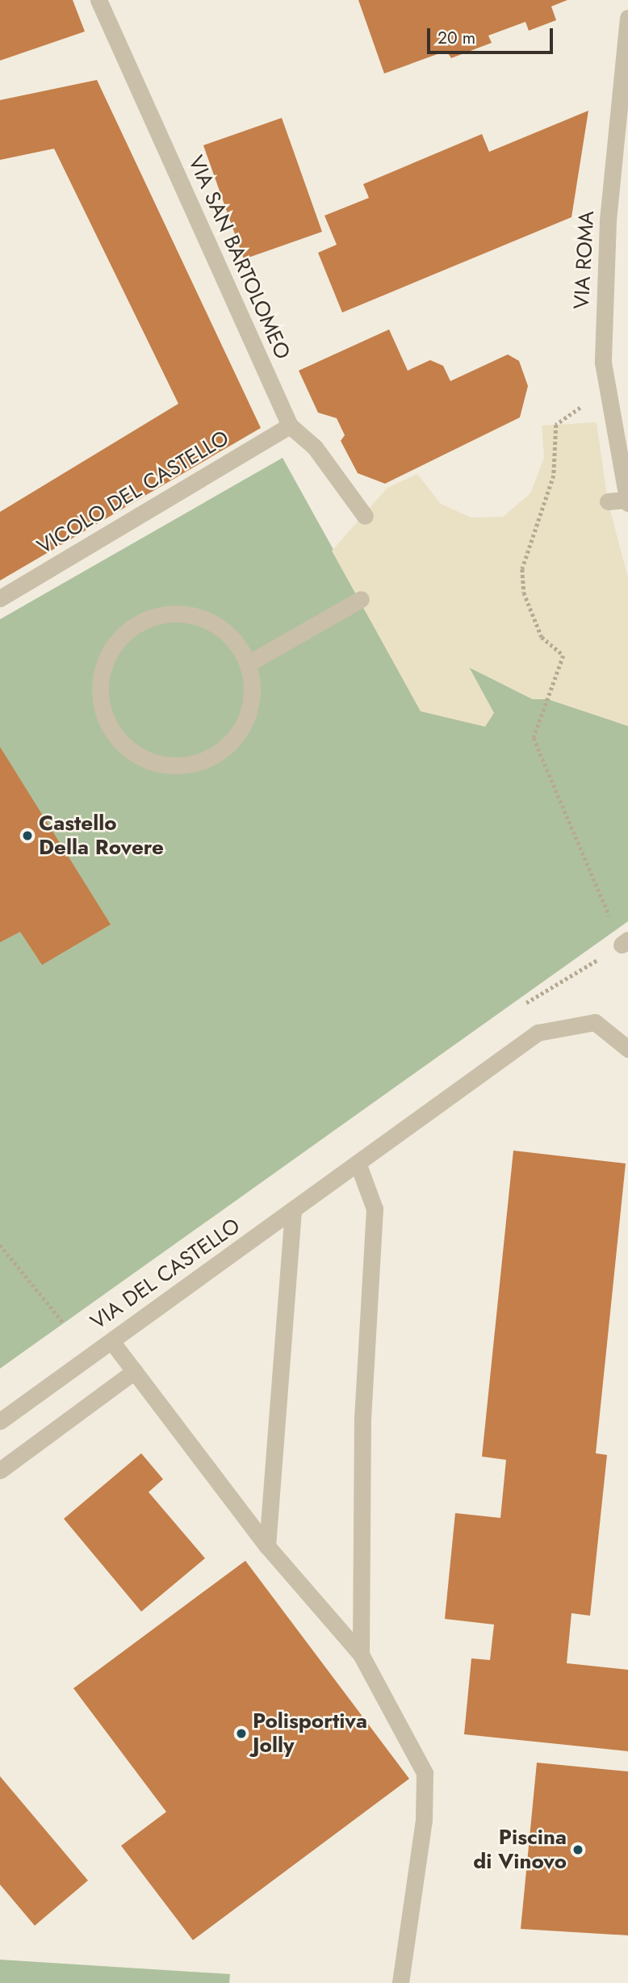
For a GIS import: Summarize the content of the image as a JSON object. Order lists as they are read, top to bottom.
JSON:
{
  "streets": {
    "street": [
      "VIA SAN BARTOLOMEO",
      "VIA ROMA",
      "VICOLO DEL CASTELLO",
      "VIA DEL CASTELLO"
    ]
  },
  "crossings": [
    ["VIA SAN BARTOLOMEO", "VICOLO DEL CASTELLO"]
  ],
  "places": ["Castello Della Rovere", "Polisportiva Jolly", "Piscina di Vinovo"],
  "scale_bar": "20 m"
}
